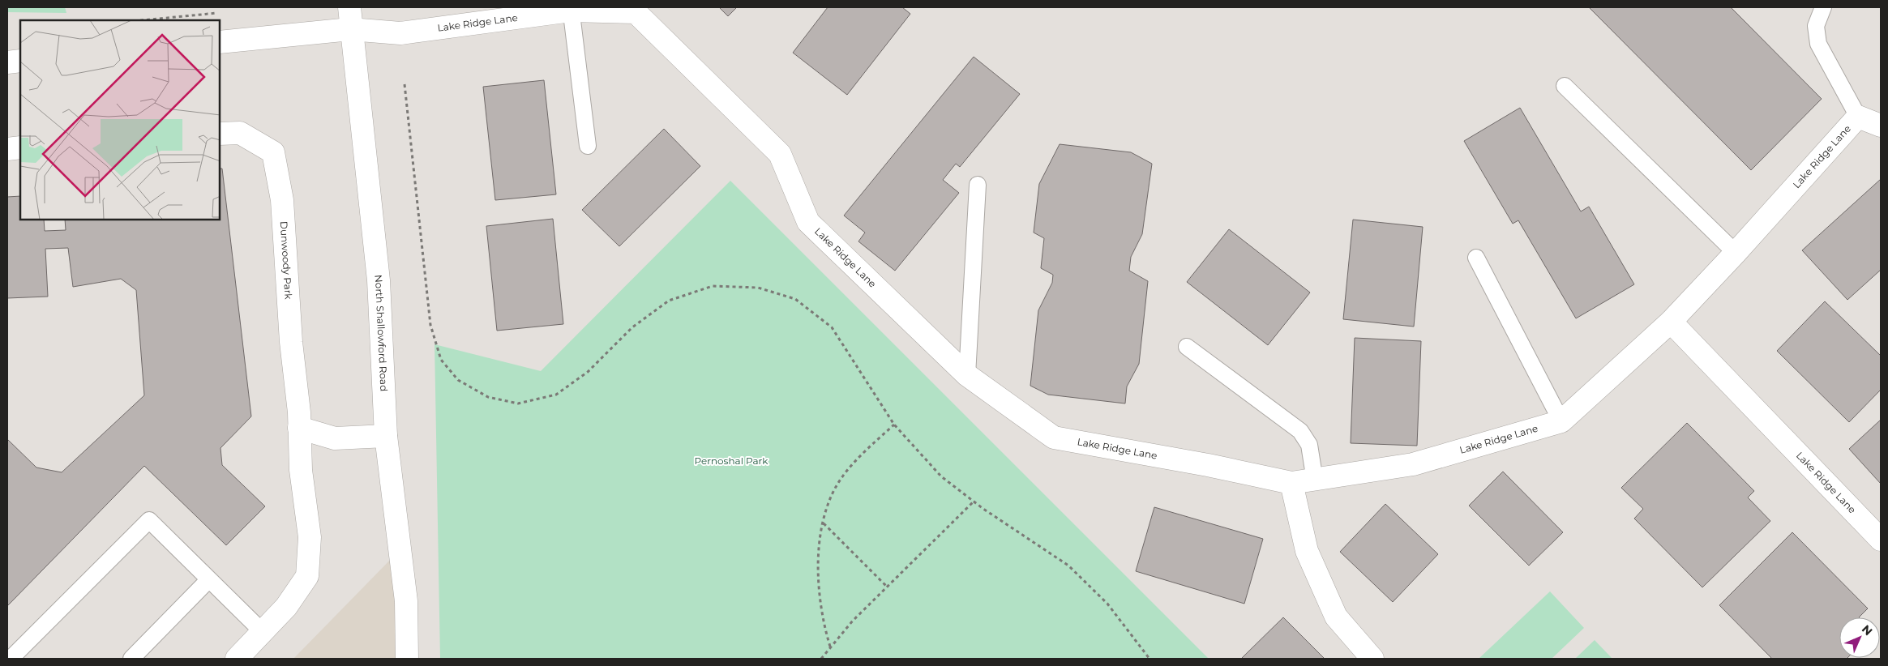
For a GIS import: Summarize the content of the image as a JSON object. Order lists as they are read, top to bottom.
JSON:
{
  "streets": {
    "street": ["Lake Ridge Lane", "Dunwoody Park", "North Shallowford Road"]
  },
  "crossings": [
    ["Lake Ridge Lane", "North Shallowford Road"]
  ],
  "parks": ["Pernoshal Park"],
  "north": "top right"
}
